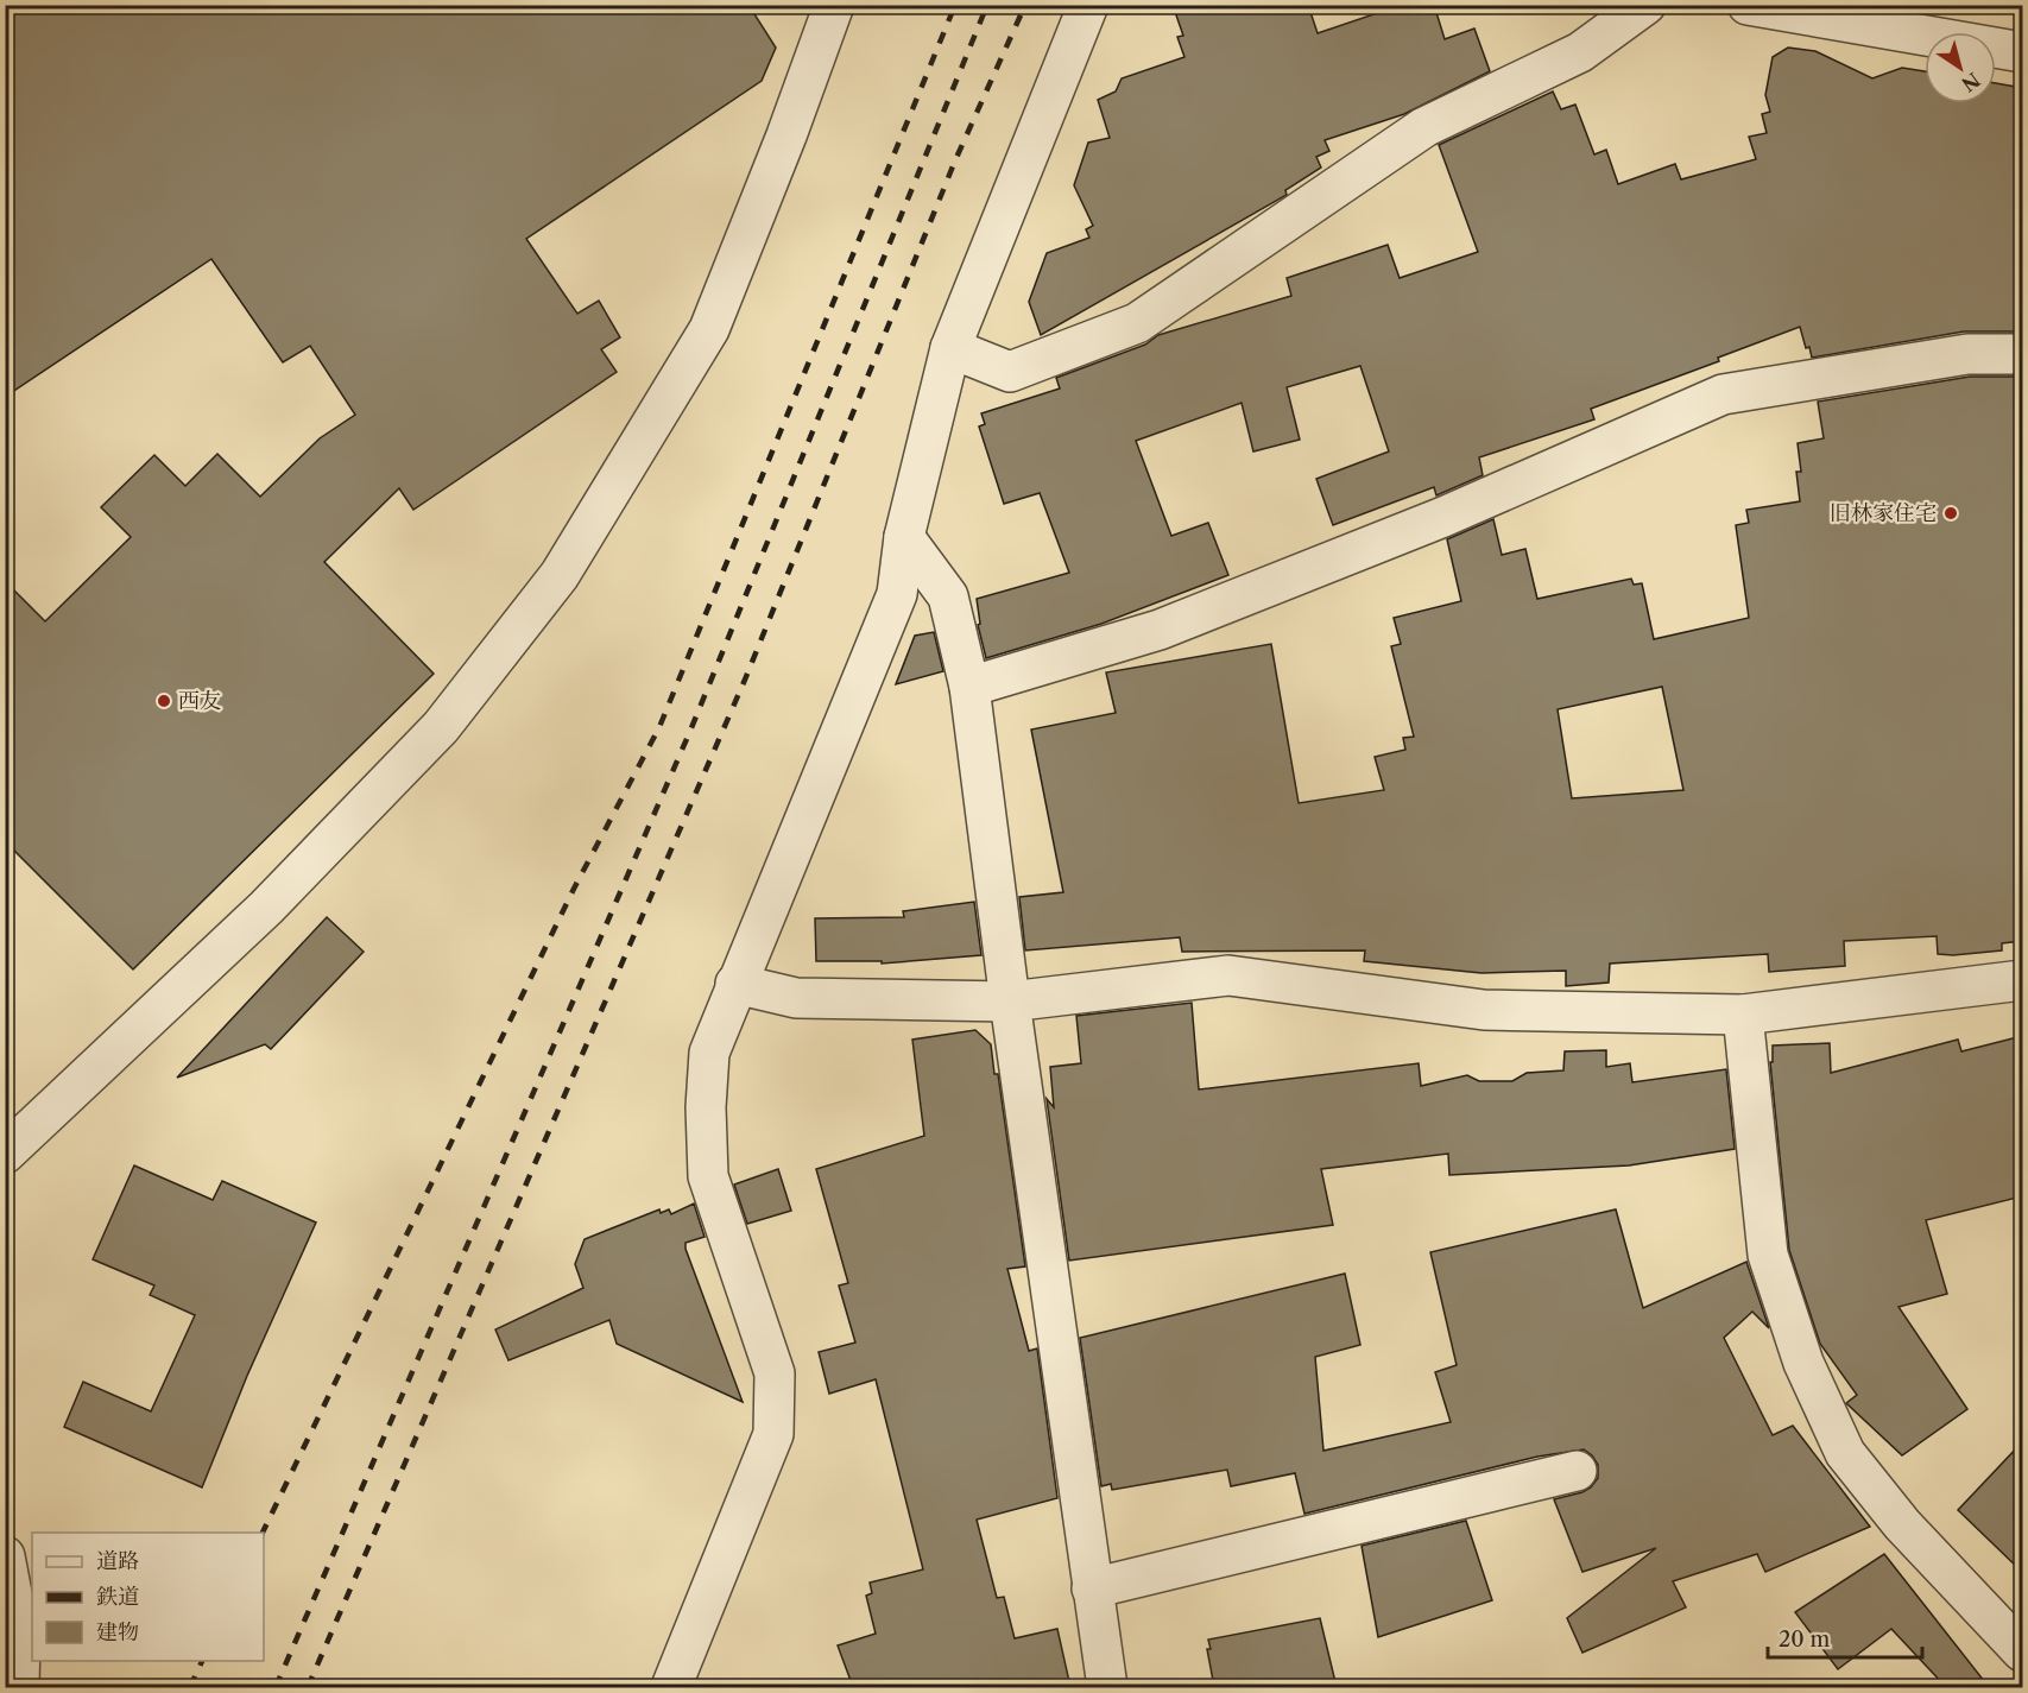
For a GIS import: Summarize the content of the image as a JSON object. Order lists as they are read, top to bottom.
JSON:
{
  "places": ["旧林家住宅", "西友"],
  "legend": ["道路", "鉄道", "建物"],
  "scale_bar": "20 m",
  "north": "bottom right"
}
